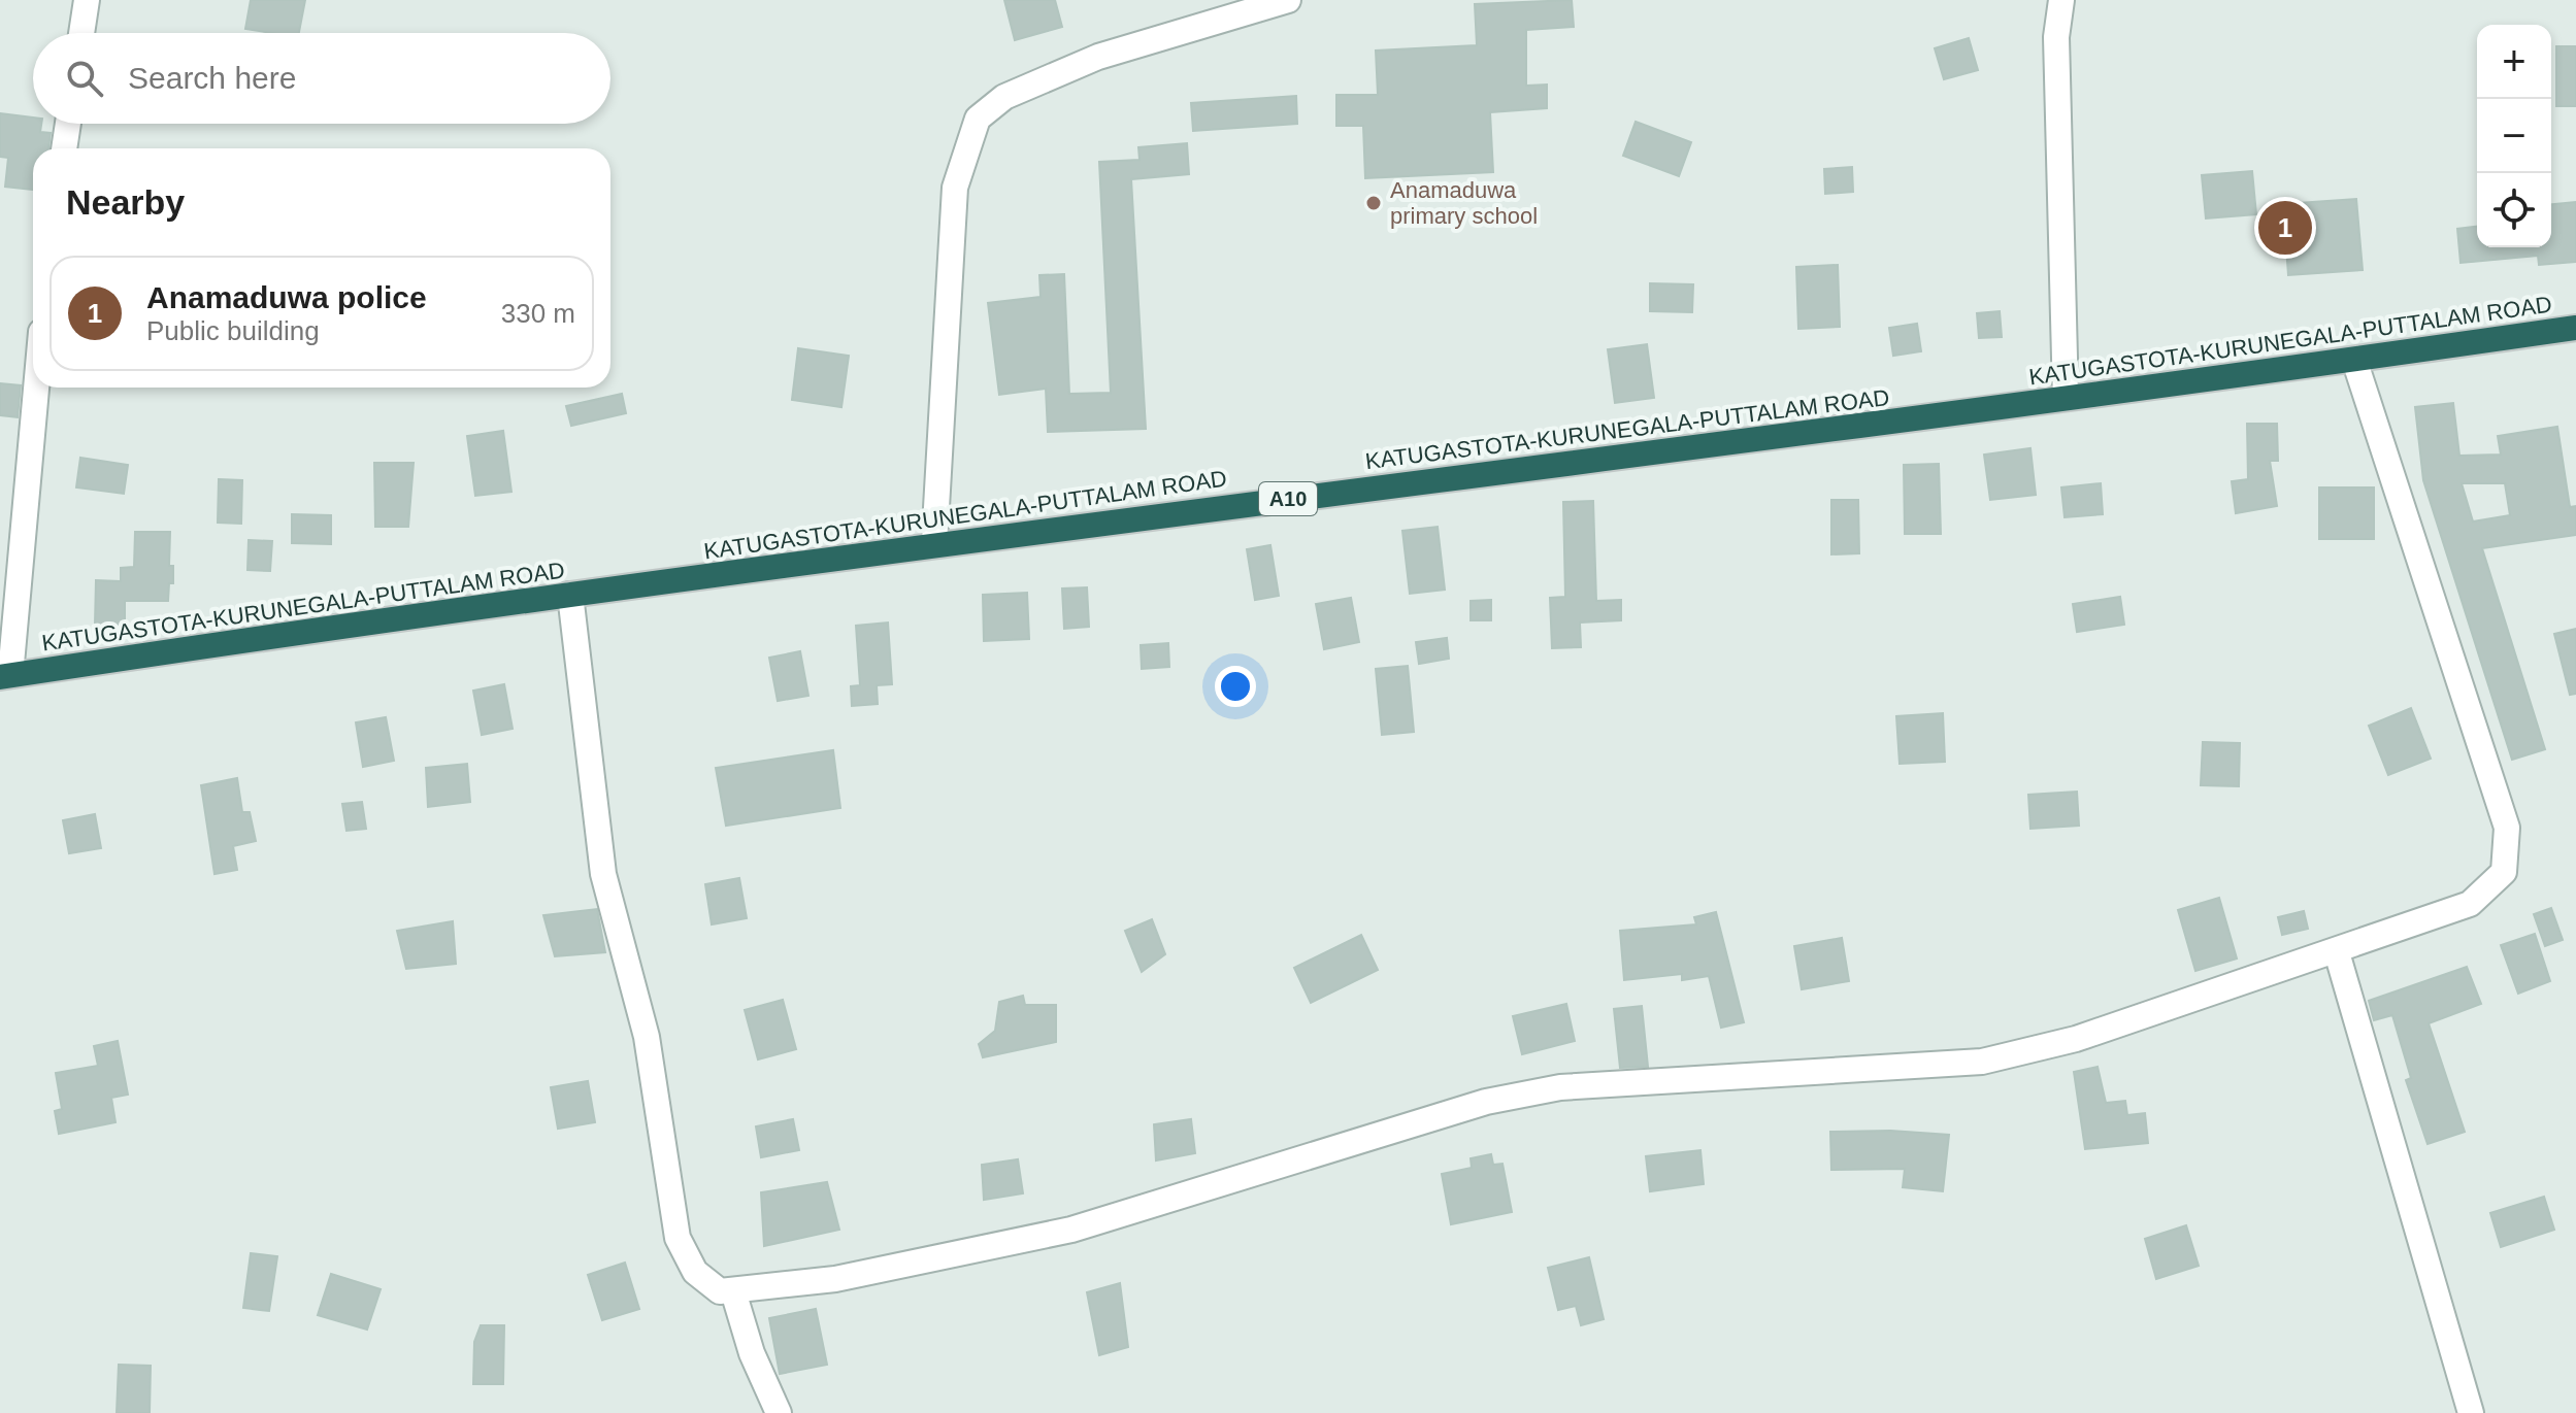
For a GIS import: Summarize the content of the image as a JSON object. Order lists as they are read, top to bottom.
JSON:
{
  "streets": {
    "highway": ["KATUGASTOTA-KURUNEGALA-PUTTALAM ROAD", "A10"]
  },
  "places": ["Anamaduwa primary school"],
  "page": {
    "map_buttons": ["+", "−"],
    "search": "Search here",
    "heading": "Nearby",
    "pins": "1",
    "list": [
      {
        "mark": "1",
        "name": "Anamaduwa police",
        "note": "Public building",
        "value": "330 m"
      }
    ]
  }
}
